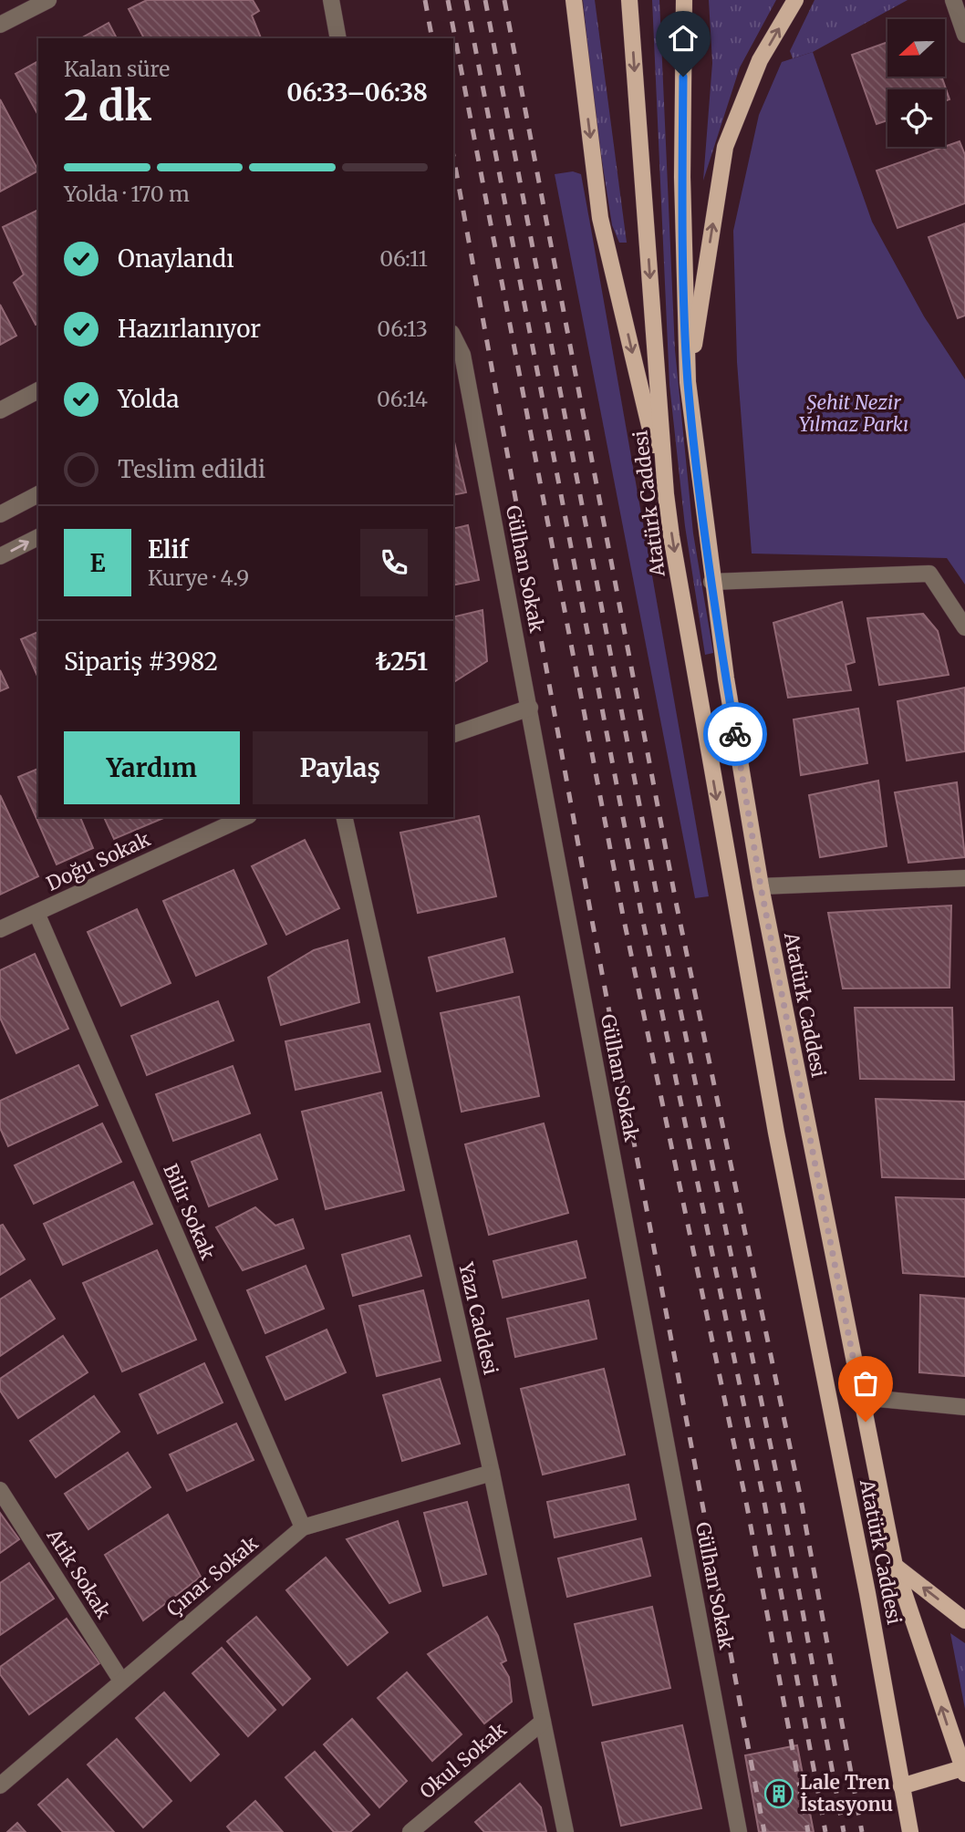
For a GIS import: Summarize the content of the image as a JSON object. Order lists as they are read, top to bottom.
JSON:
{
  "streets": {
    "main road": ["Atatürk Caddesi"],
    "street": [
      "Gülhan Sokak",
      "Doğu Sokak",
      "Bilir Sokak",
      "Yazı Caddesi",
      "Atik Sokak",
      "Çınar Sokak",
      "Okul Sokak"
    ]
  },
  "crossings": [
    ["Doğu Sokak", "Bilir Sokak"],
    ["Bilir Sokak", "Çınar Sokak"],
    ["Yazı Caddesi", "Çınar Sokak"],
    ["Yazı Caddesi", "Okul Sokak"],
    ["Atik Sokak", "Çınar Sokak"]
  ],
  "parks": ["Şehit Nezir Yılmaz Parkı"],
  "places": {
    "building": ["Lale Tren İstasyonu"]
  },
  "north": "left",
  "page": {
    "heading": ["2 dk", "Kalan süre", "06:33–06:38"],
    "panel": [
      "Elif",
      "Kurye · 4.9",
      "Sipariş #3982",
      "₺251"
    ],
    "bar": "Yolda · 170 m",
    "list": [
      ["Onaylandı", "06:11"],
      ["Hazırlanıyor", "06:13"],
      ["Yolda", "06:14"],
      "Teslim edildi"
    ],
    "round": "E",
    "buttons": ["Yardım", "Paylaş"]
  }
}
